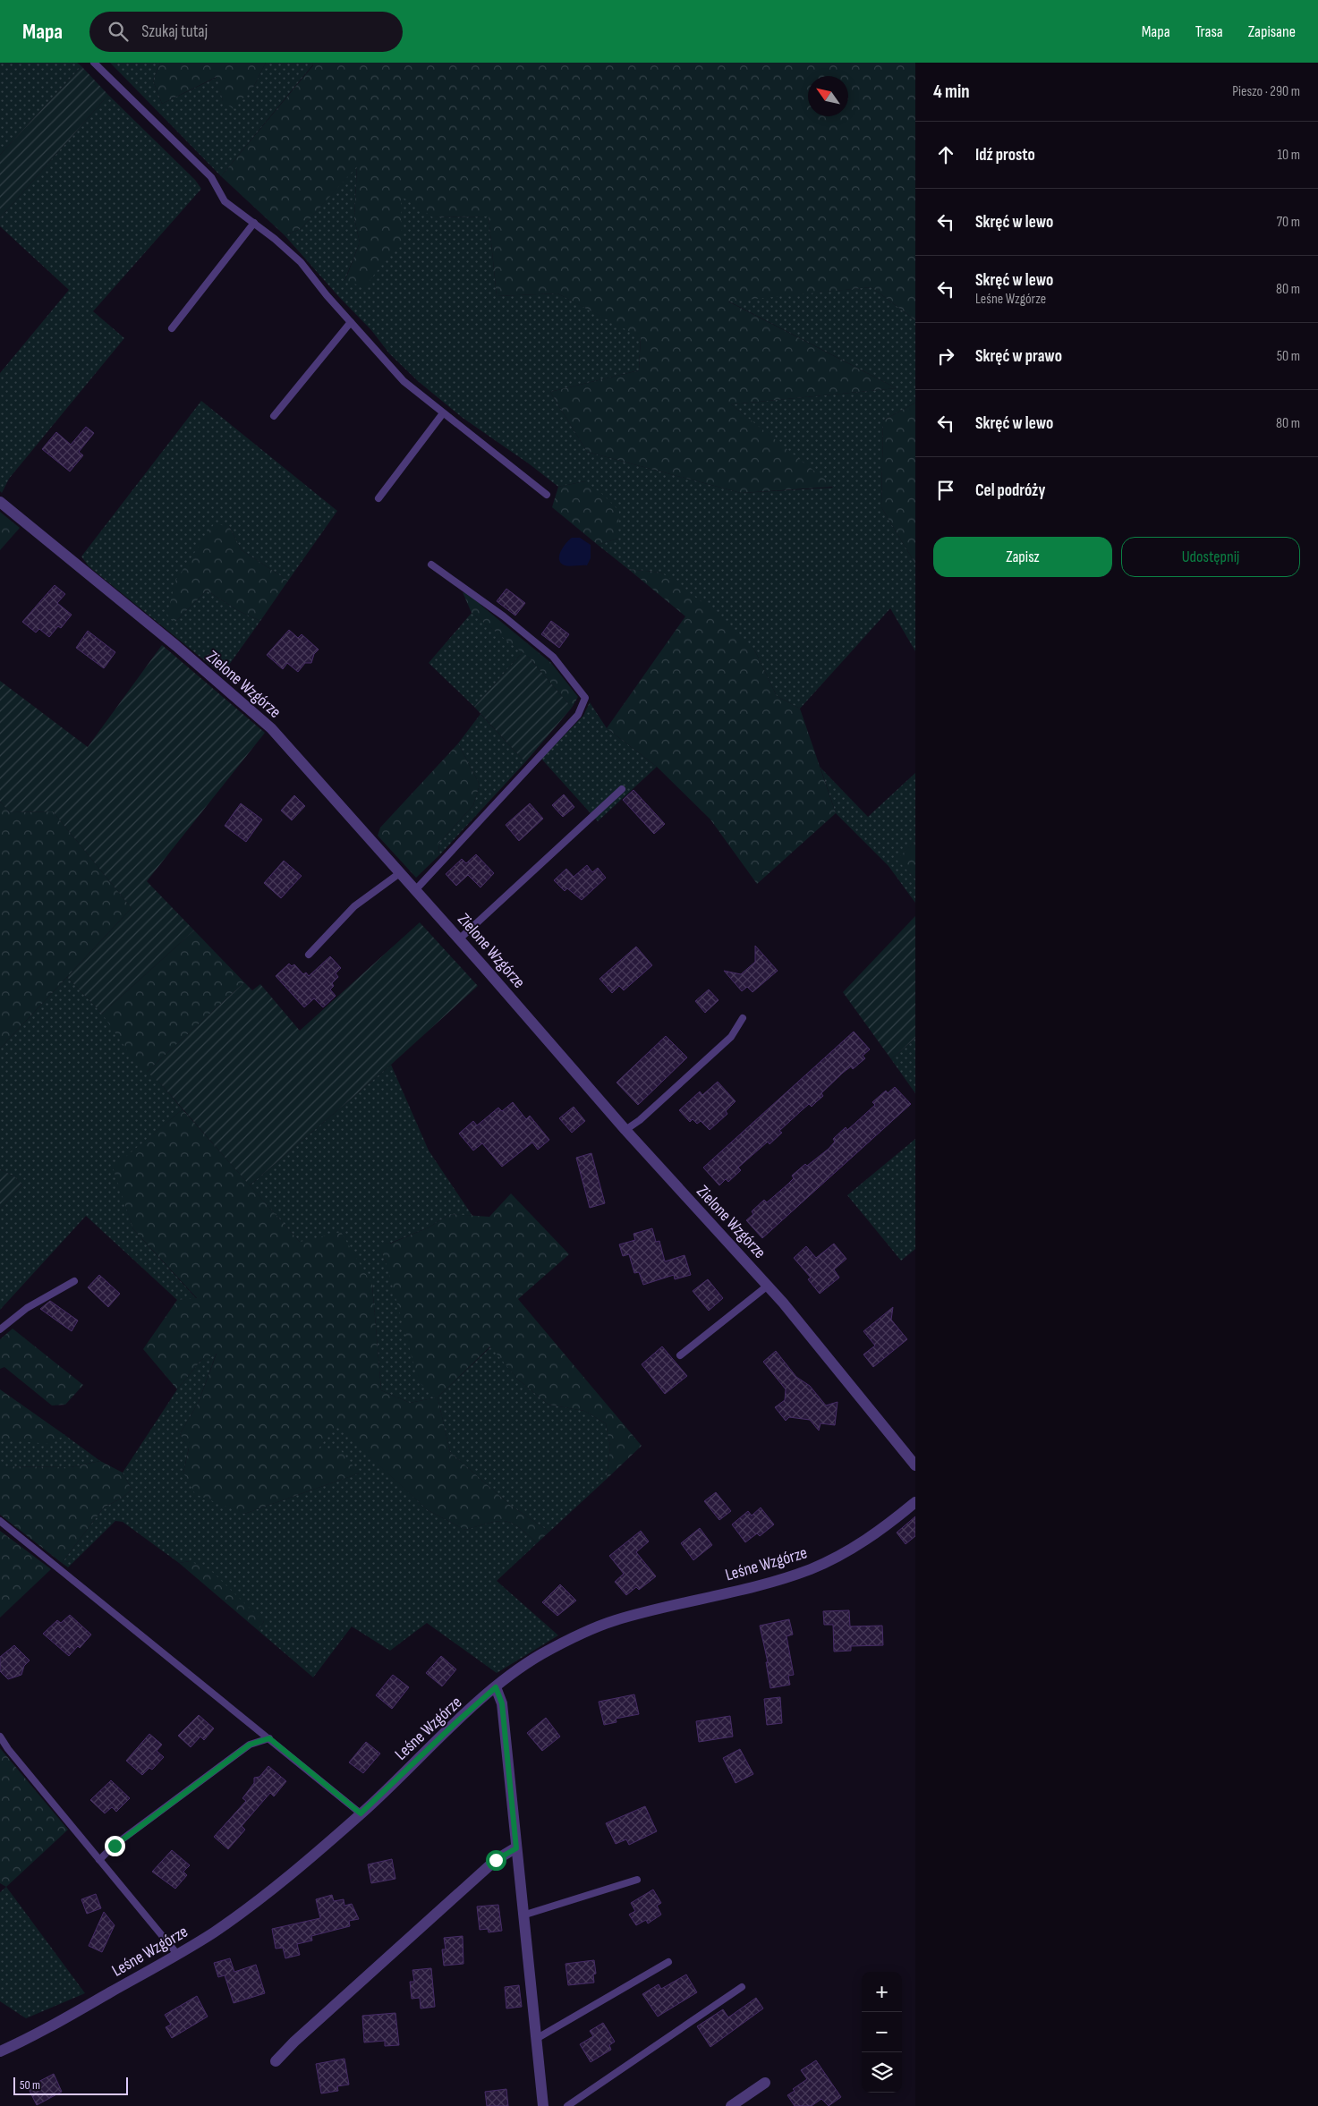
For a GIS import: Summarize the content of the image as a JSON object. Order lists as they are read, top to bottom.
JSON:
{
  "streets": {
    "street": ["Zielone Wzgórze", "Leśne Wzgórze"]
  },
  "scale_bar": "50 m",
  "north": "top left",
  "page": {
    "header": "Mapa",
    "search": "Szukaj tutaj",
    "nav": ["Mapa", "Trasa", "Zapisane"],
    "heading": ["4 min", "Pieszo · 290 m"],
    "list": [
      ["Idź prosto", "10 m"],
      ["Skręć w lewo", "70 m"],
      ["Skręć w lewo", "Leśne Wzgórze", "80 m"],
      ["Skręć w prawo", "50 m"],
      ["Skręć w lewo", "80 m"],
      "Cel podróży"
    ],
    "buttons": ["Zapisz", "Udostępnij"],
    "map_buttons": ["+", "−"],
    "scale": "50 m"
  }
}
